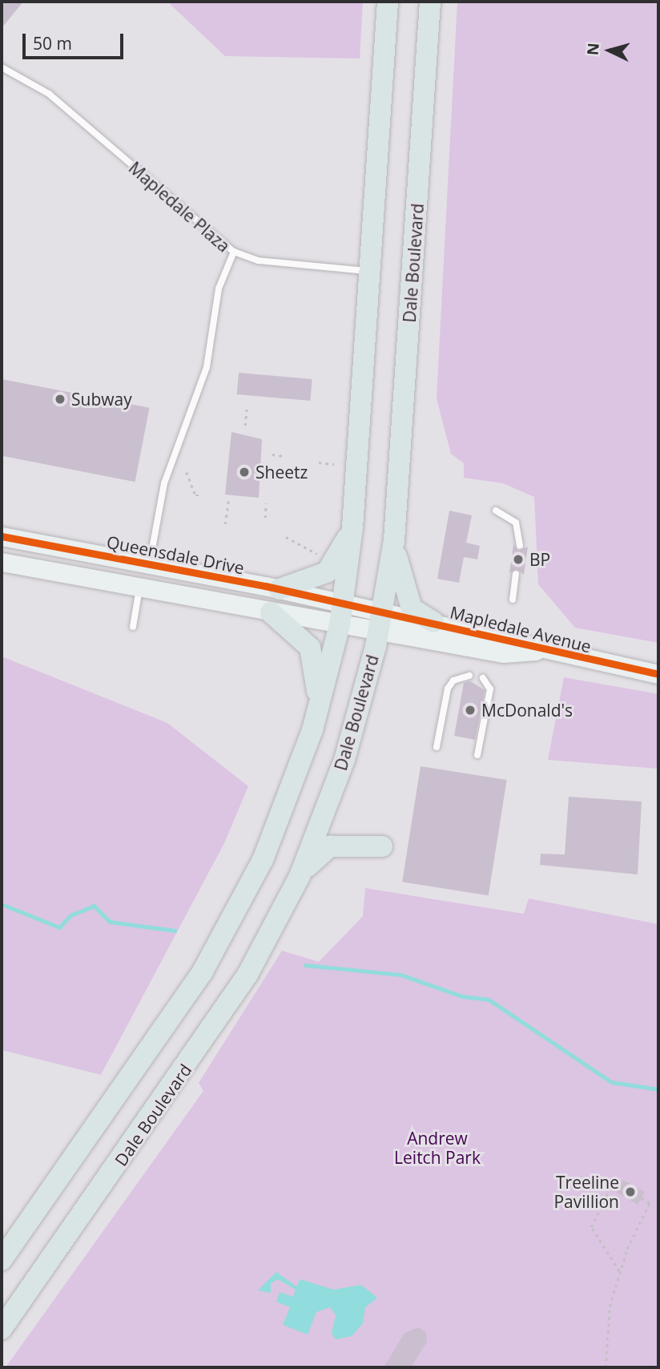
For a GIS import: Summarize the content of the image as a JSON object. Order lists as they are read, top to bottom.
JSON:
{
  "streets": {
    "main road": ["Dale Boulevard"],
    "street": ["Queensdale Drive", "Mapledale Avenue"],
    "lane": ["Mapledale Plaza"]
  },
  "crossings": [
    ["Mapledale Plaza", "Queensdale Drive"],
    ["Dale Boulevard", "Mapledale Avenue"],
    ["Queensdale Drive", "Mapledale Avenue"]
  ],
  "parks": ["Andrew Leitch Park"],
  "places": [
    "Subway",
    "Sheetz",
    "BP",
    "McDonald's",
    "Treeline Pavillion"
  ],
  "scale_bar": "50 m",
  "north": "left"
}
